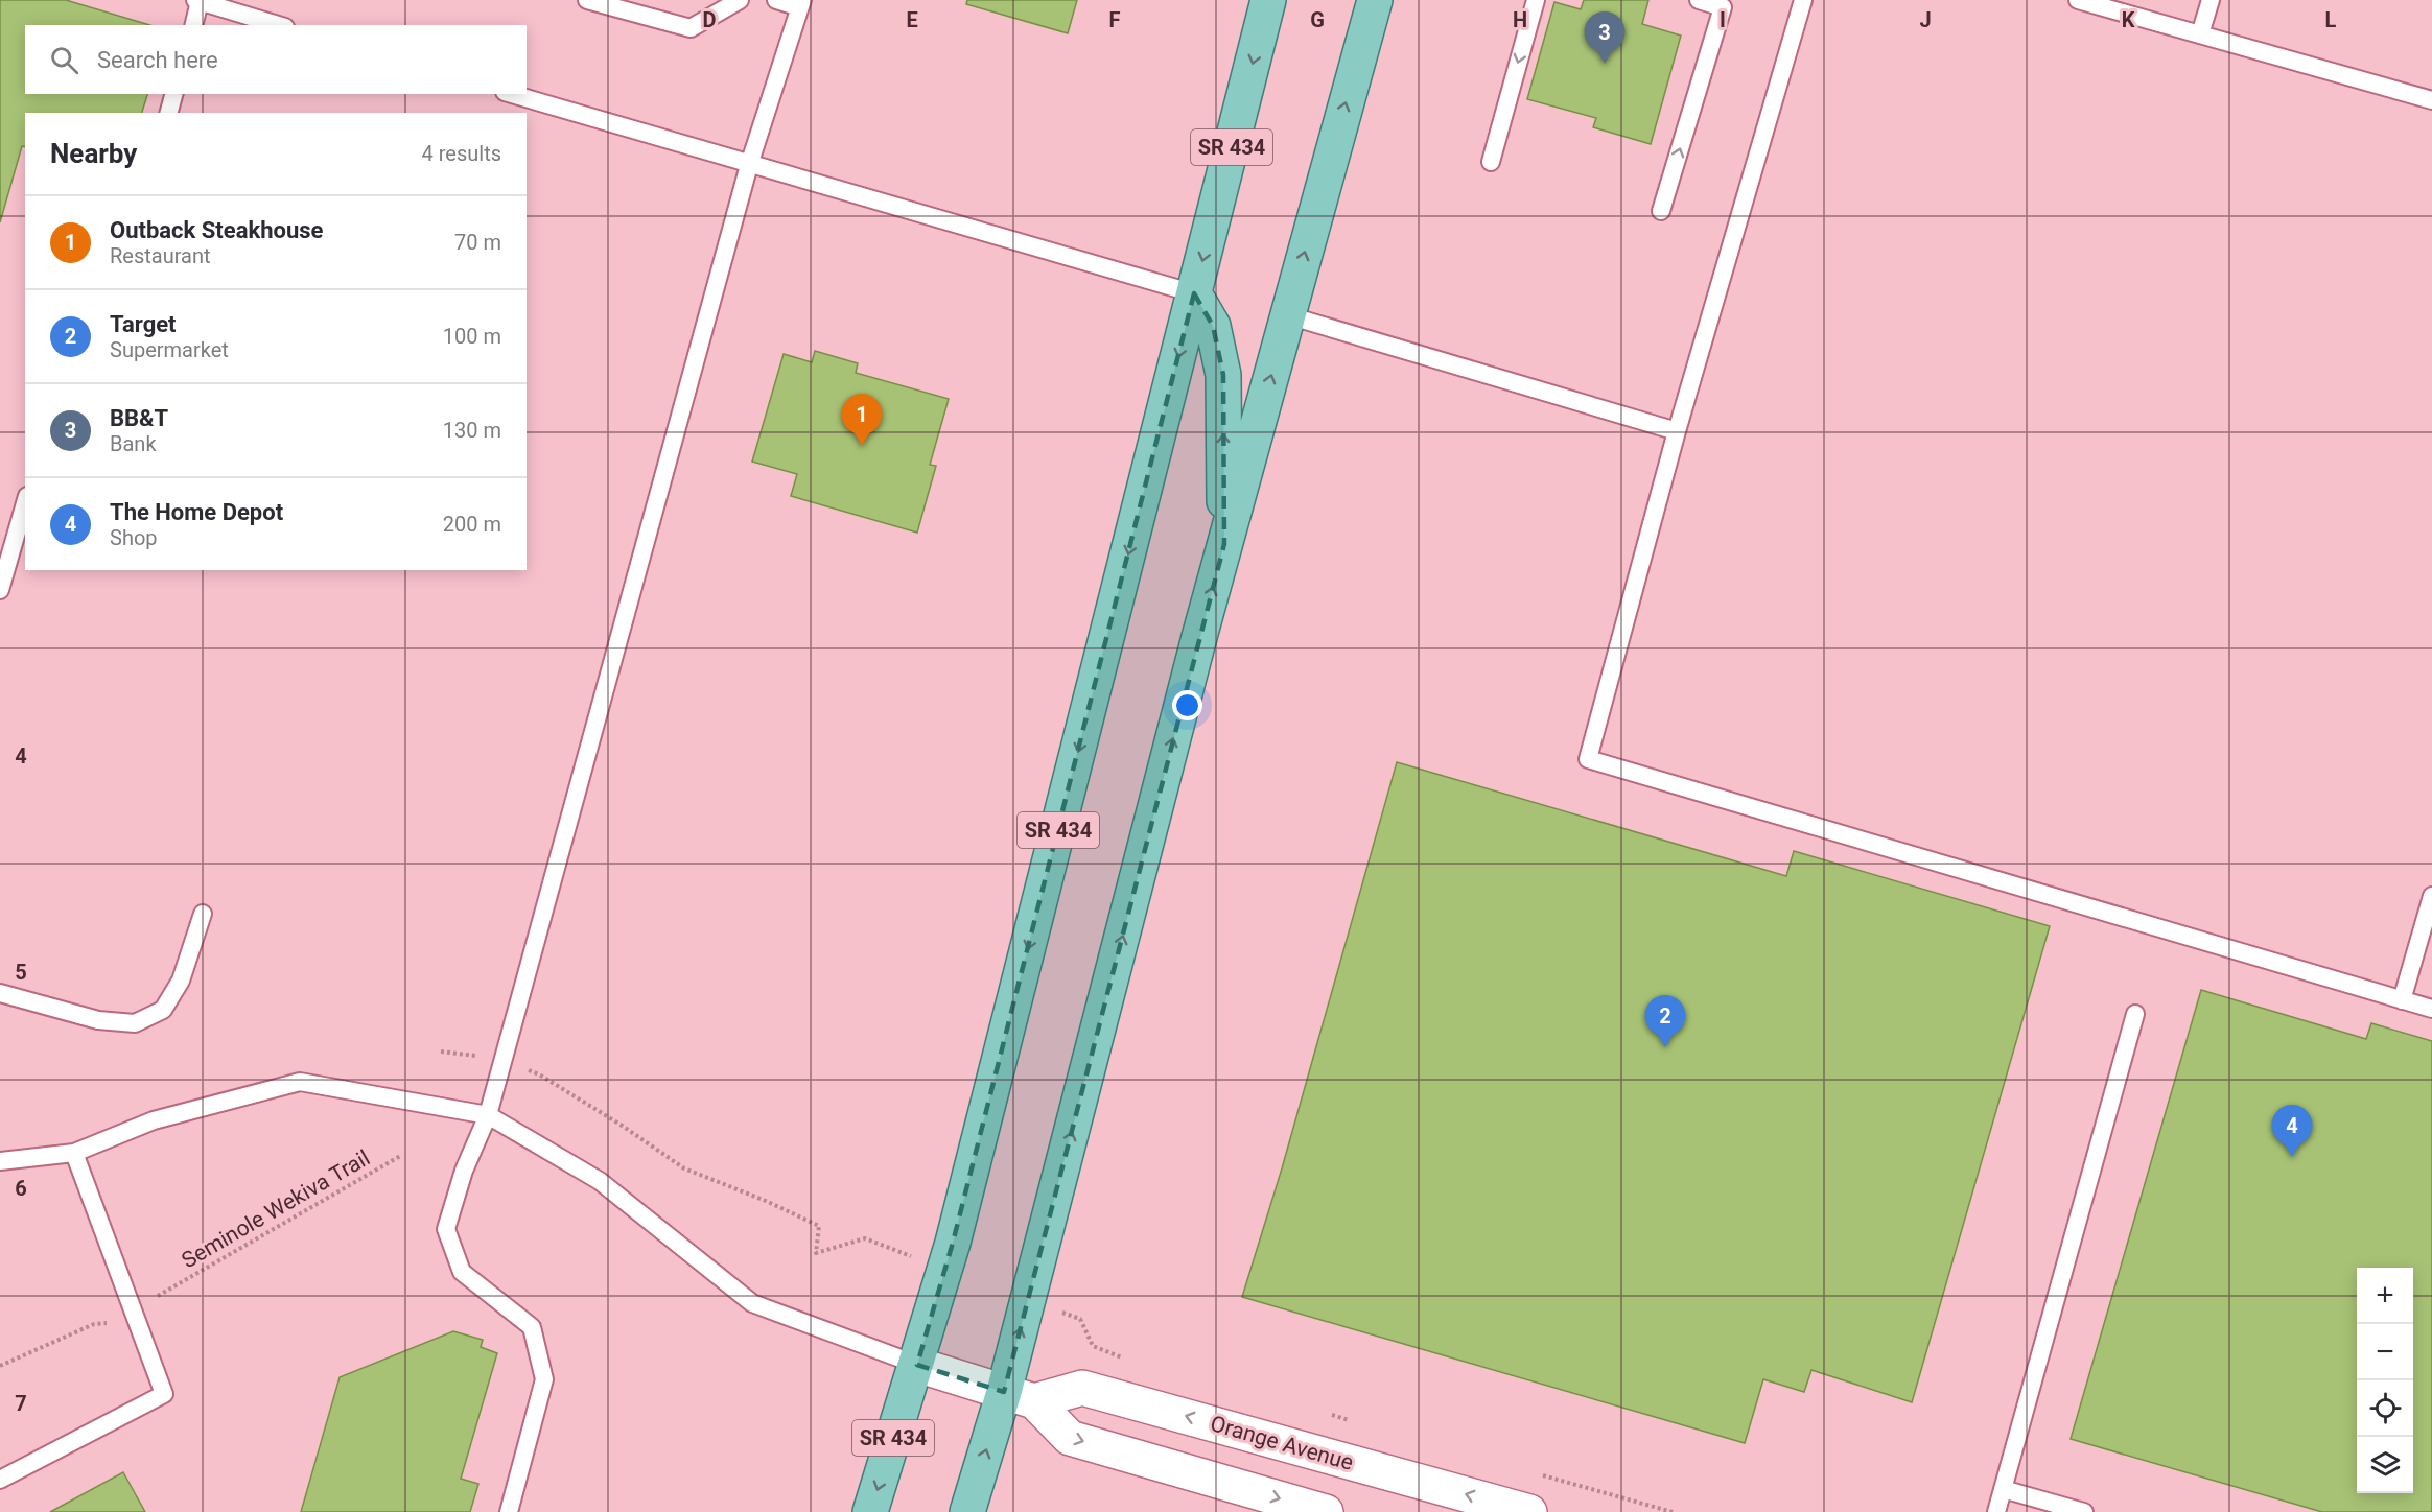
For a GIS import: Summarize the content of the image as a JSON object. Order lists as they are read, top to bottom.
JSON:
{
  "streets": {
    "main road": ["SR 434"],
    "street": ["Orange Avenue"],
    "path": ["Seminole Wekiva Trail"]
  },
  "page": {
    "pins": [
      "3",
      "1",
      "2",
      "4"
    ],
    "search": "Search here",
    "heading": ["Nearby", "4 results"],
    "list": [
      {
        "mark": "1",
        "name": "Outback Steakhouse",
        "note": "Restaurant",
        "value": "70 m"
      },
      {
        "mark": "2",
        "name": "Target",
        "note": "Supermarket",
        "value": "100 m"
      },
      {
        "mark": "3",
        "name": "BB&T",
        "note": "Bank",
        "value": "130 m"
      },
      {
        "mark": "4",
        "name": "The Home Depot",
        "note": "Shop",
        "value": "200 m"
      }
    ],
    "map_buttons": ["+", "−"]
  },
  "grid": {
    "columns": [
      "D",
      "E",
      "F",
      "G",
      "H",
      "I",
      "J",
      "K",
      "L"
    ],
    "rows": [
      "4",
      "5",
      "6",
      "7"
    ]
  }
}
